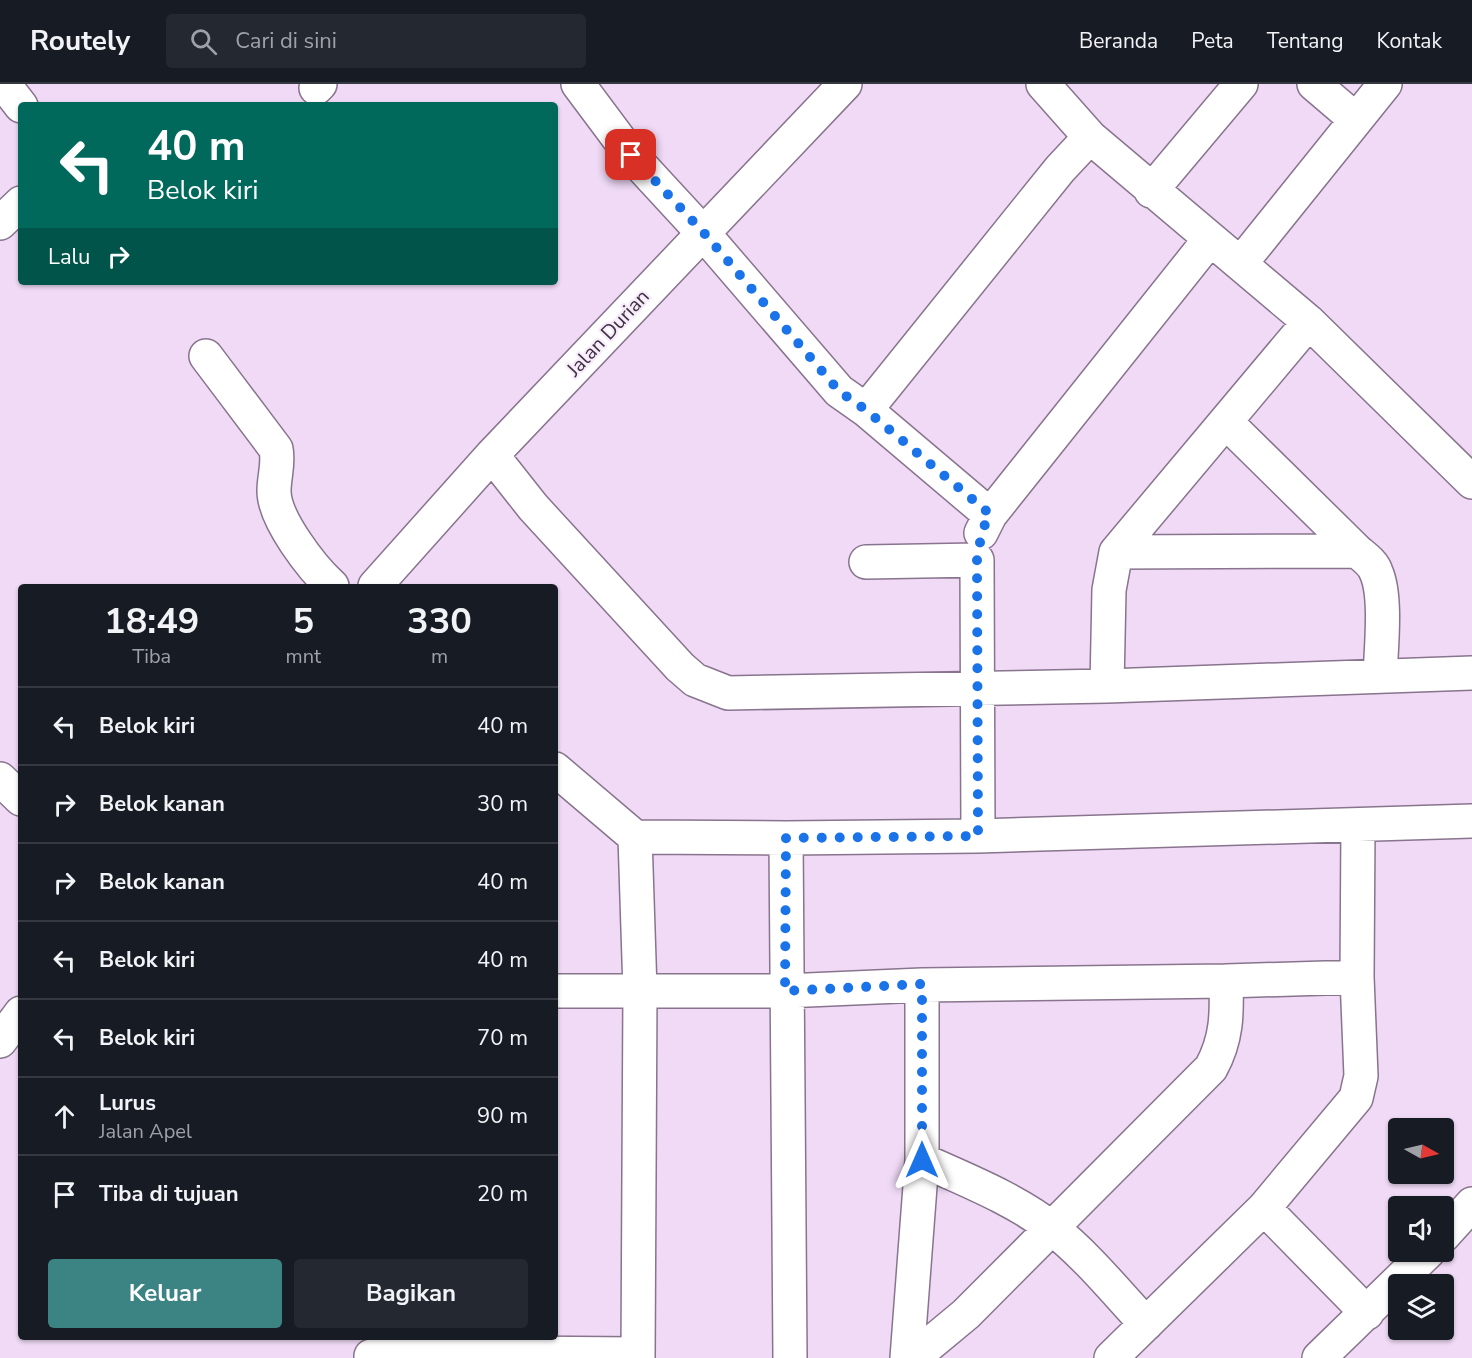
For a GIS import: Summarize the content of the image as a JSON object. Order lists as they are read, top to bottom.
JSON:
{
  "streets": {
    "street": ["Jalan Durian"]
  },
  "north": "right",
  "page": {
    "header": "Routely",
    "search": "Cari di sini",
    "nav": [
      "Beranda",
      "Peta",
      "Tentang",
      "Kontak"
    ],
    "turn": ["40 m", "Belok kiri"],
    "then": "Lalu",
    "eta": [
      "18:49",
      "Tiba",
      "5",
      "mnt",
      "330",
      "m"
    ],
    "list": [
      {
        "name": "Belok kiri",
        "value": "40 m"
      },
      {
        "name": "Belok kanan",
        "value": "30 m"
      },
      {
        "name": "Belok kanan",
        "value": "40 m"
      },
      {
        "name": "Belok kiri",
        "value": "40 m"
      },
      {
        "name": "Belok kiri",
        "value": "70 m"
      },
      {
        "name": "Lurus",
        "note": "Jalan Apel",
        "value": "90 m"
      },
      {
        "name": "Tiba di tujuan",
        "value": "20 m"
      }
    ],
    "buttons": ["Keluar", "Bagikan"]
  }
}
